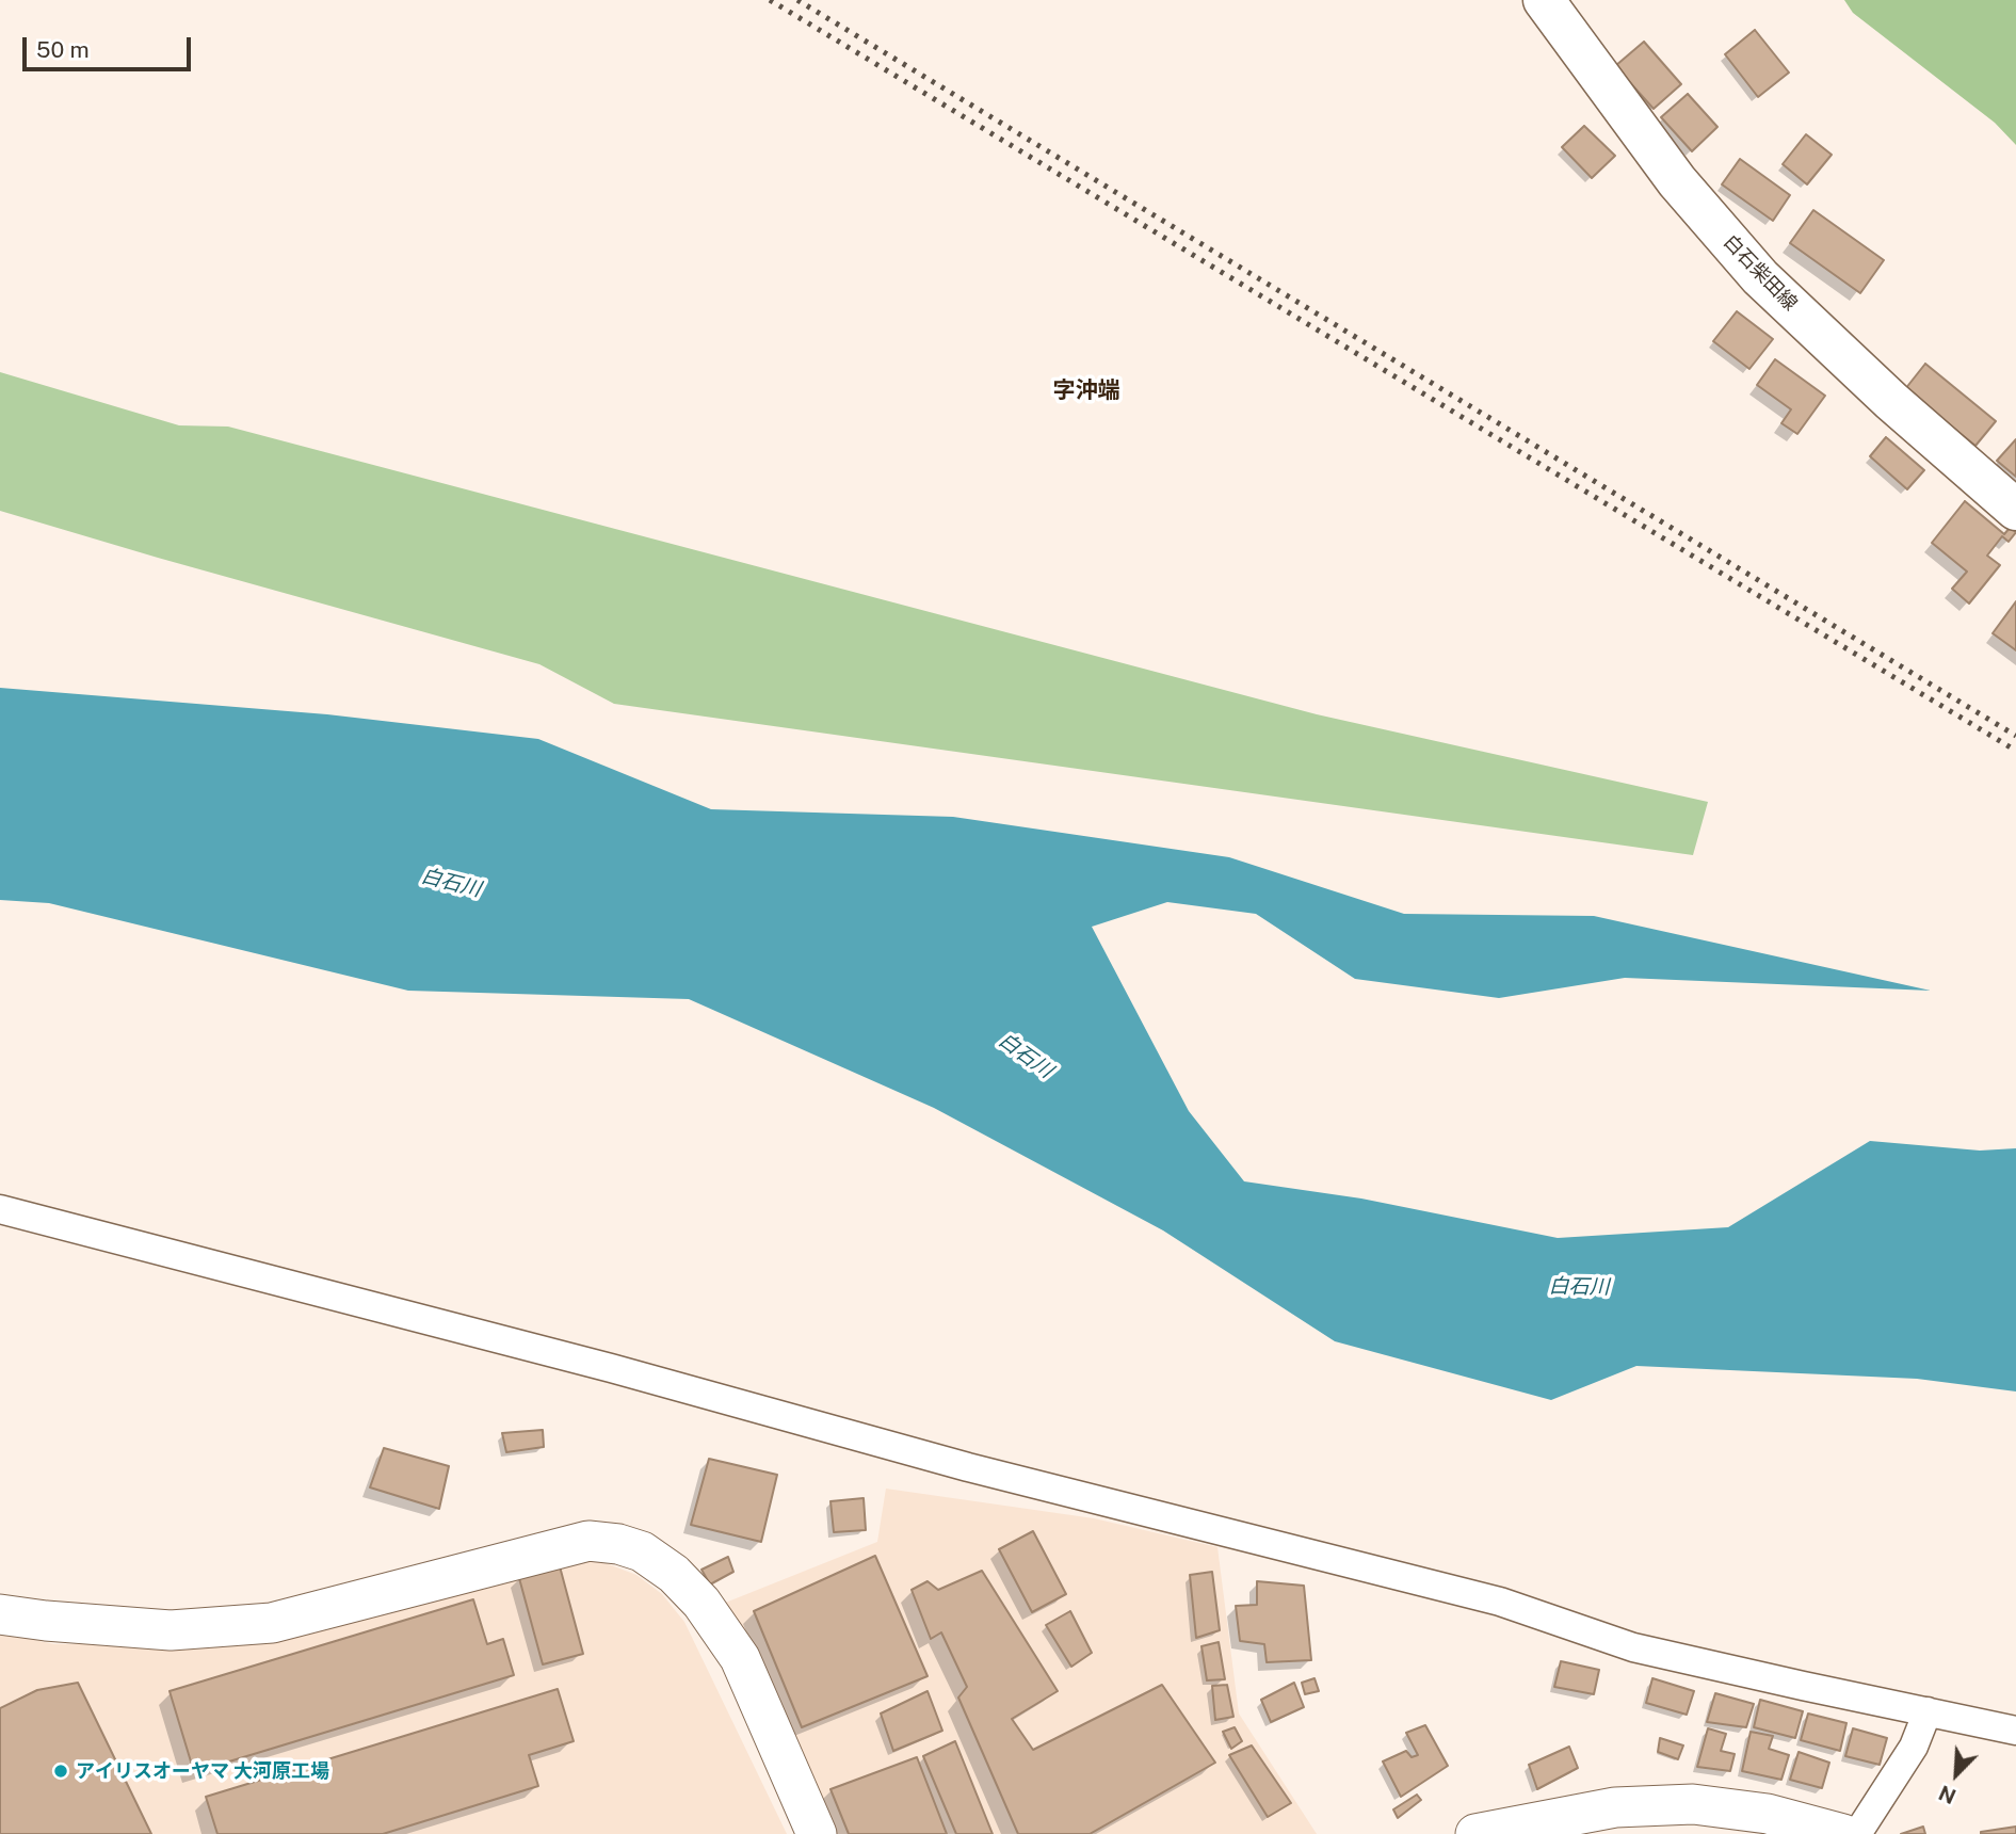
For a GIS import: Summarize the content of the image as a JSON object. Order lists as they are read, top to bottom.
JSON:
{
  "streets": {
    "main road": ["白石柴田線"]
  },
  "districts": ["字沖端"],
  "water": ["白石川"],
  "places": ["アイリスオーヤマ 大河原工場"],
  "scale_bar": "50 m",
  "north": "bottom left"
}
